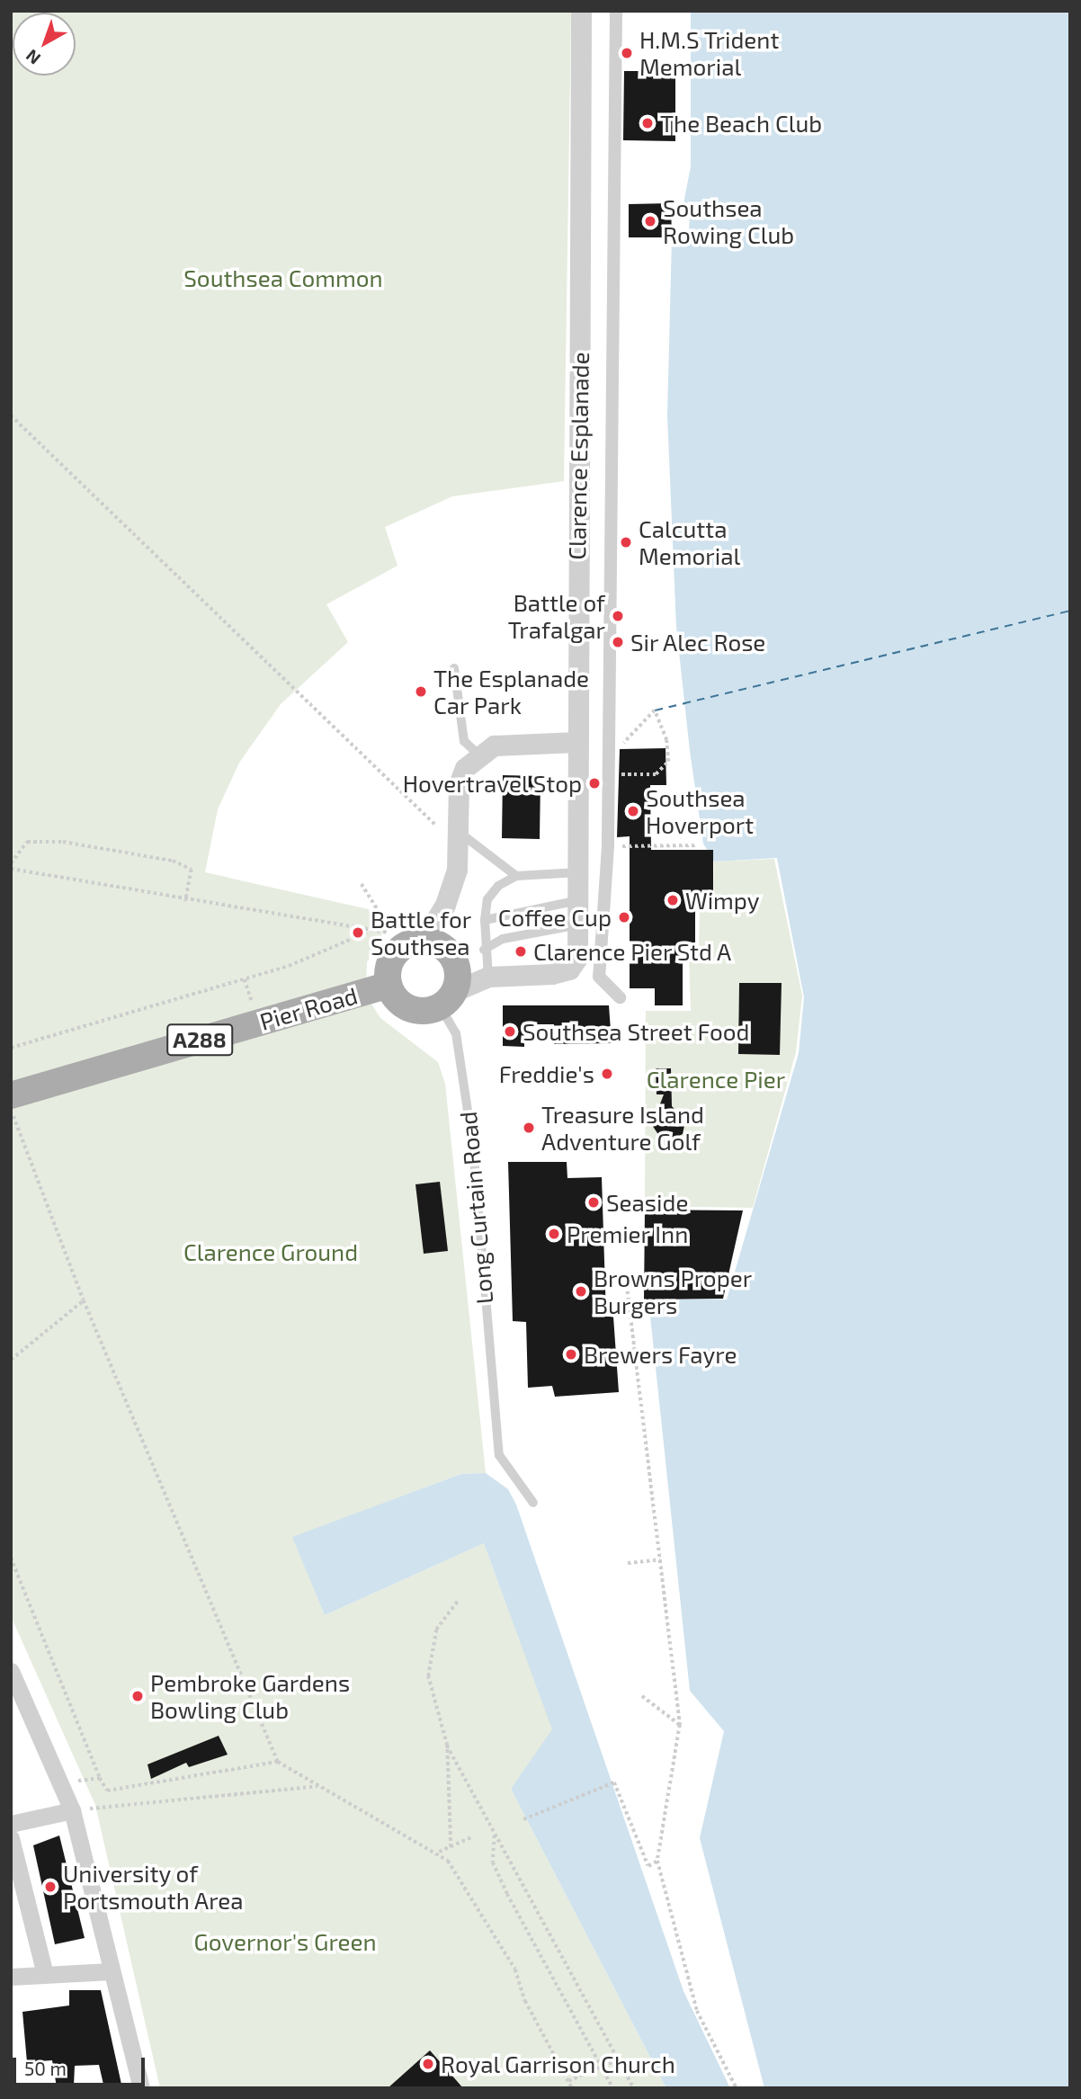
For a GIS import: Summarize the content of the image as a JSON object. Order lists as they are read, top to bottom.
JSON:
{
  "streets": {
    "main road": ["Pier Road", "A288"],
    "street": ["Clarence Esplanade"],
    "lane": ["Long Curtain Road"]
  },
  "crossings": [
    ["Clarence Esplanade", "Pier Road"],
    ["Clarence Esplanade", "Long Curtain Road"],
    ["Pier Road", "Long Curtain Road"]
  ],
  "parks": [
    "Southsea Common",
    "Clarence Pier",
    "Clarence Ground",
    "Governor's Green"
  ],
  "places": [
    "H.M.S Trident Memorial",
    "The Beach Club",
    "Southsea Rowing Club",
    "Calcutta Memorial",
    "Battle of Trafalgar",
    "Sir Alec Rose",
    "The Esplanade Car Park",
    "Hovertravel Stop",
    "Southsea Hoverport",
    "Wimpy",
    "Coffee Cup",
    "Battle for Southsea",
    "Clarence Pier Std A",
    "Southsea Street Food",
    "Freddie's",
    "Treasure Island Adventure Golf",
    "Seaside",
    "Premier Inn",
    "Browns Proper Burgers",
    "Brewers Fayre",
    "Pembroke Gardens Bowling Club",
    "University of Portsmouth Area",
    "Royal Garrison Church"
  ],
  "scale_bar": "50 m",
  "north": "bottom left"
}
